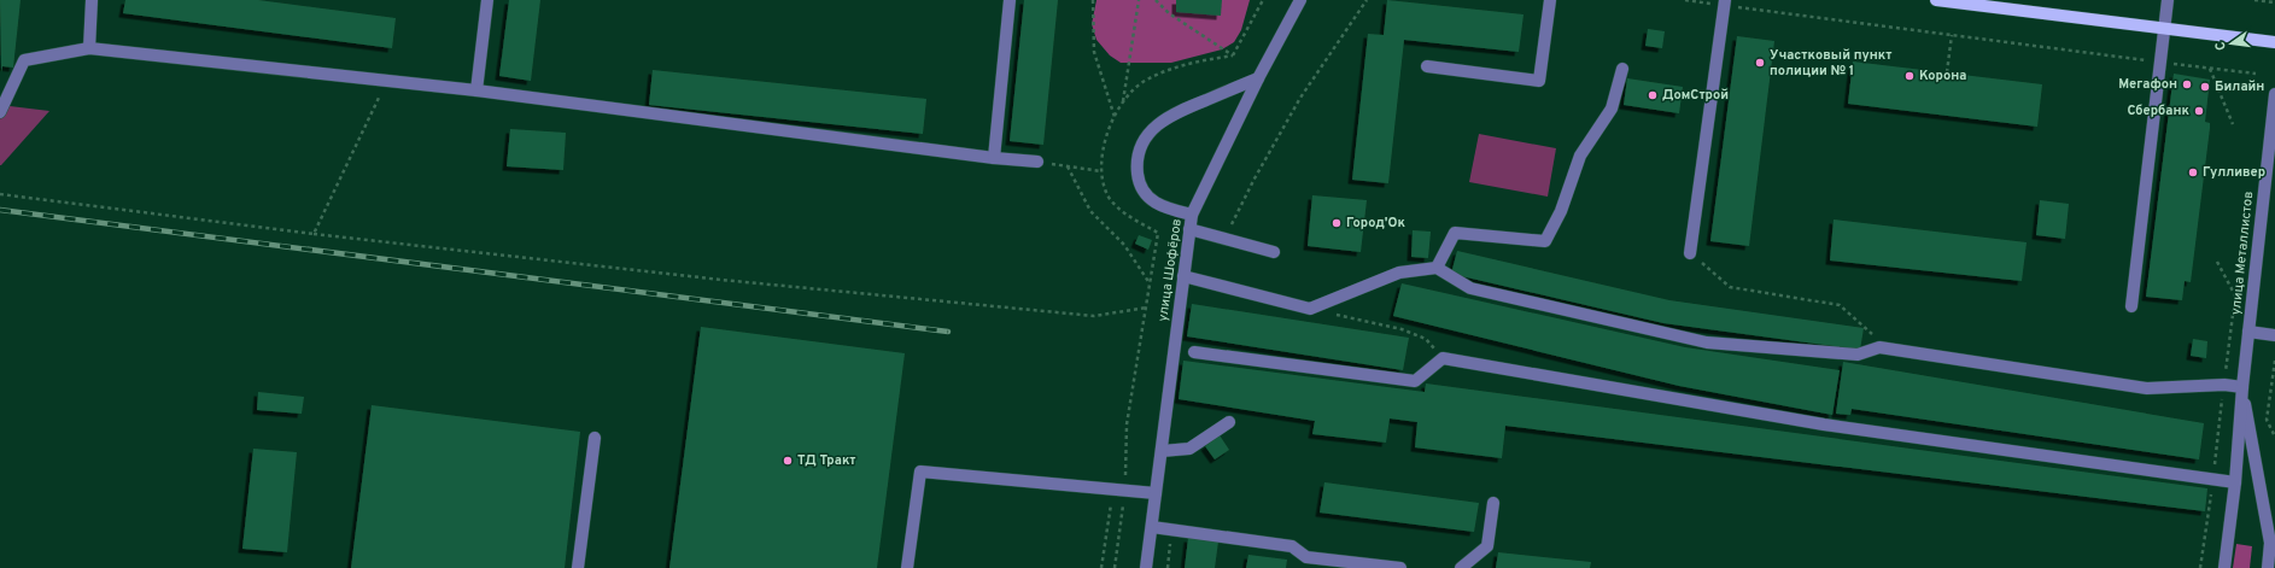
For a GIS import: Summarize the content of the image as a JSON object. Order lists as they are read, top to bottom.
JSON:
{
  "streets": {
    "street": ["улица Металлистов", "улица Шофёров"]
  },
  "places": [
    "Участковый пункт полиции № 1",
    "Корона",
    "Мегафон",
    "Билайн",
    "ДомСтрой",
    "Сбербанк",
    "Гулливер",
    "Город'Ок",
    "ТД Тракт"
  ],
  "north": "left"
}
